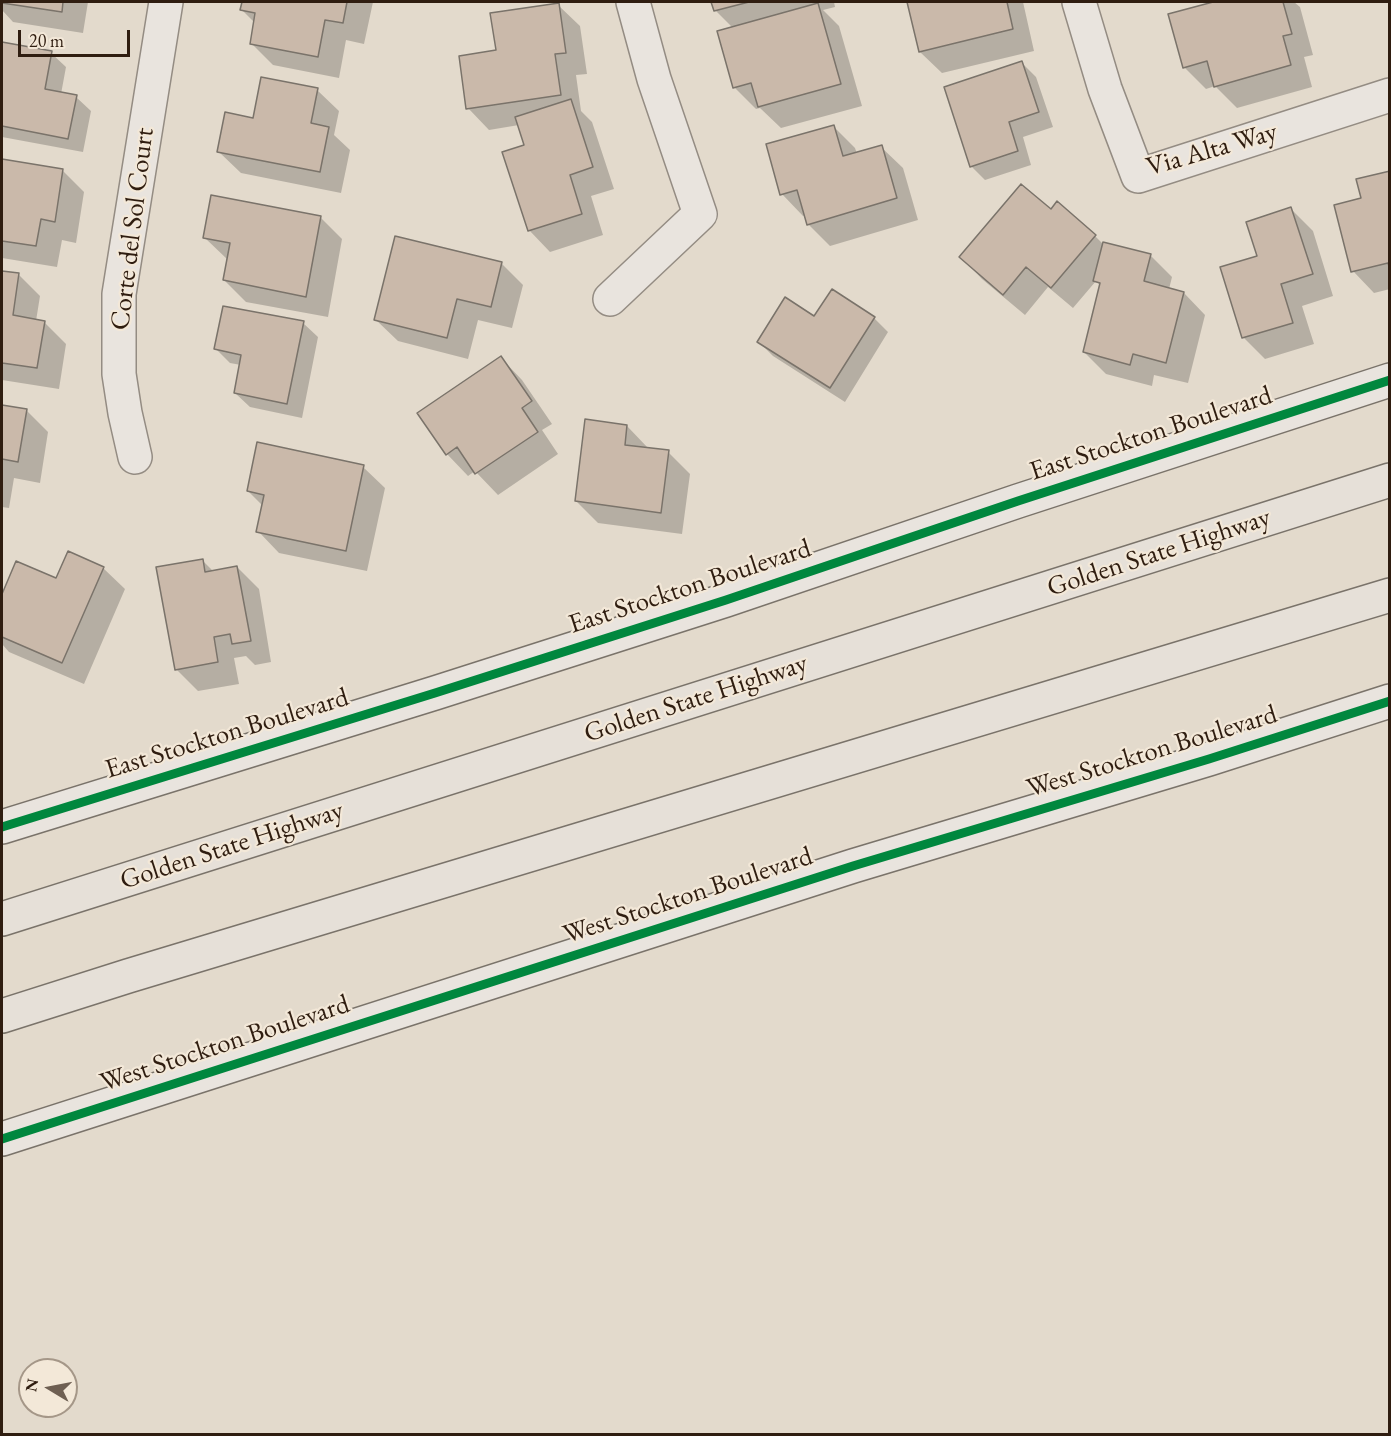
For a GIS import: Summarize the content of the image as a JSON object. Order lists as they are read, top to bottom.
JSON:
{
  "streets": {
    "highway": ["Golden State Highway"],
    "street": [
      "Via Alta Way",
      "Corte del Sol Court",
      "East Stockton Boulevard",
      "West Stockton Boulevard"
    ]
  },
  "scale_bar": "20 m",
  "north": "left"
}
